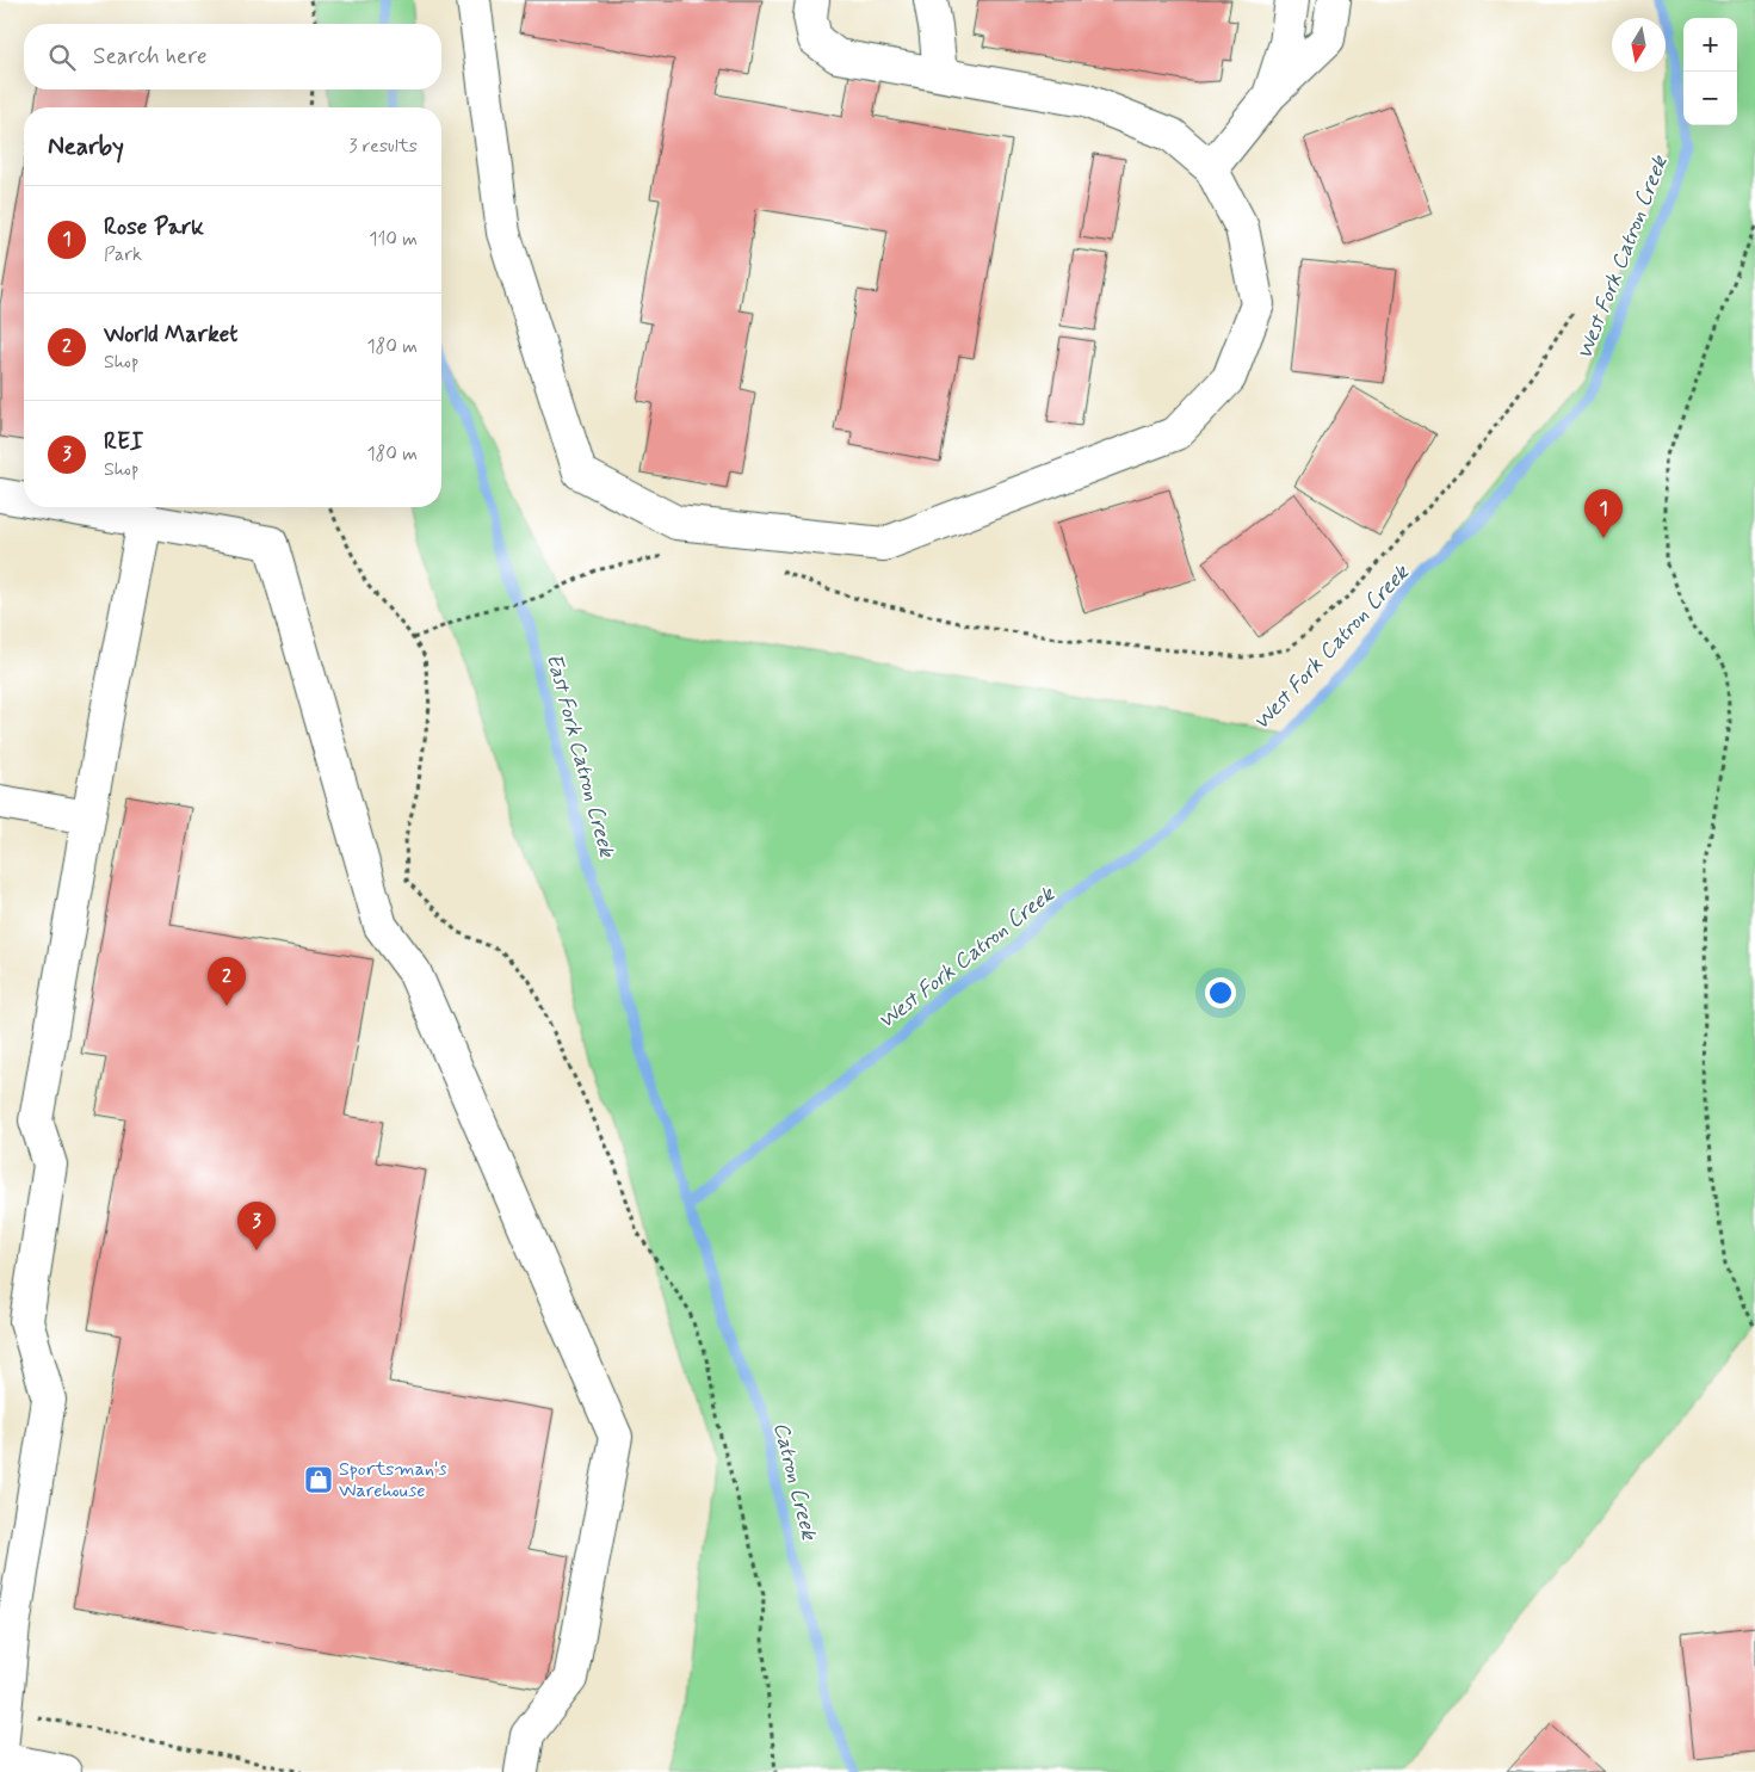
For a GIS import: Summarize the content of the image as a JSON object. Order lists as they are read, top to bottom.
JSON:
{
  "water": ["West Fork Catron Creek", "East Fork Catron Creek", "Catron Creek"],
  "places": {
    "shop": ["Sportsman's Warehouse"]
  },
  "north": "bottom",
  "page": {
    "map_buttons": ["+", "−"],
    "search": "Search here",
    "heading": ["Nearby", "3 results"],
    "list": [
      {
        "mark": "1",
        "name": "Rose Park",
        "note": "Park",
        "value": "110 m"
      },
      {
        "mark": "2",
        "name": "World Market",
        "note": "Shop",
        "value": "180 m"
      },
      {
        "mark": "3",
        "name": "REI",
        "note": "Shop",
        "value": "180 m"
      }
    ],
    "pins": ["1", "2", "3"]
  }
}
